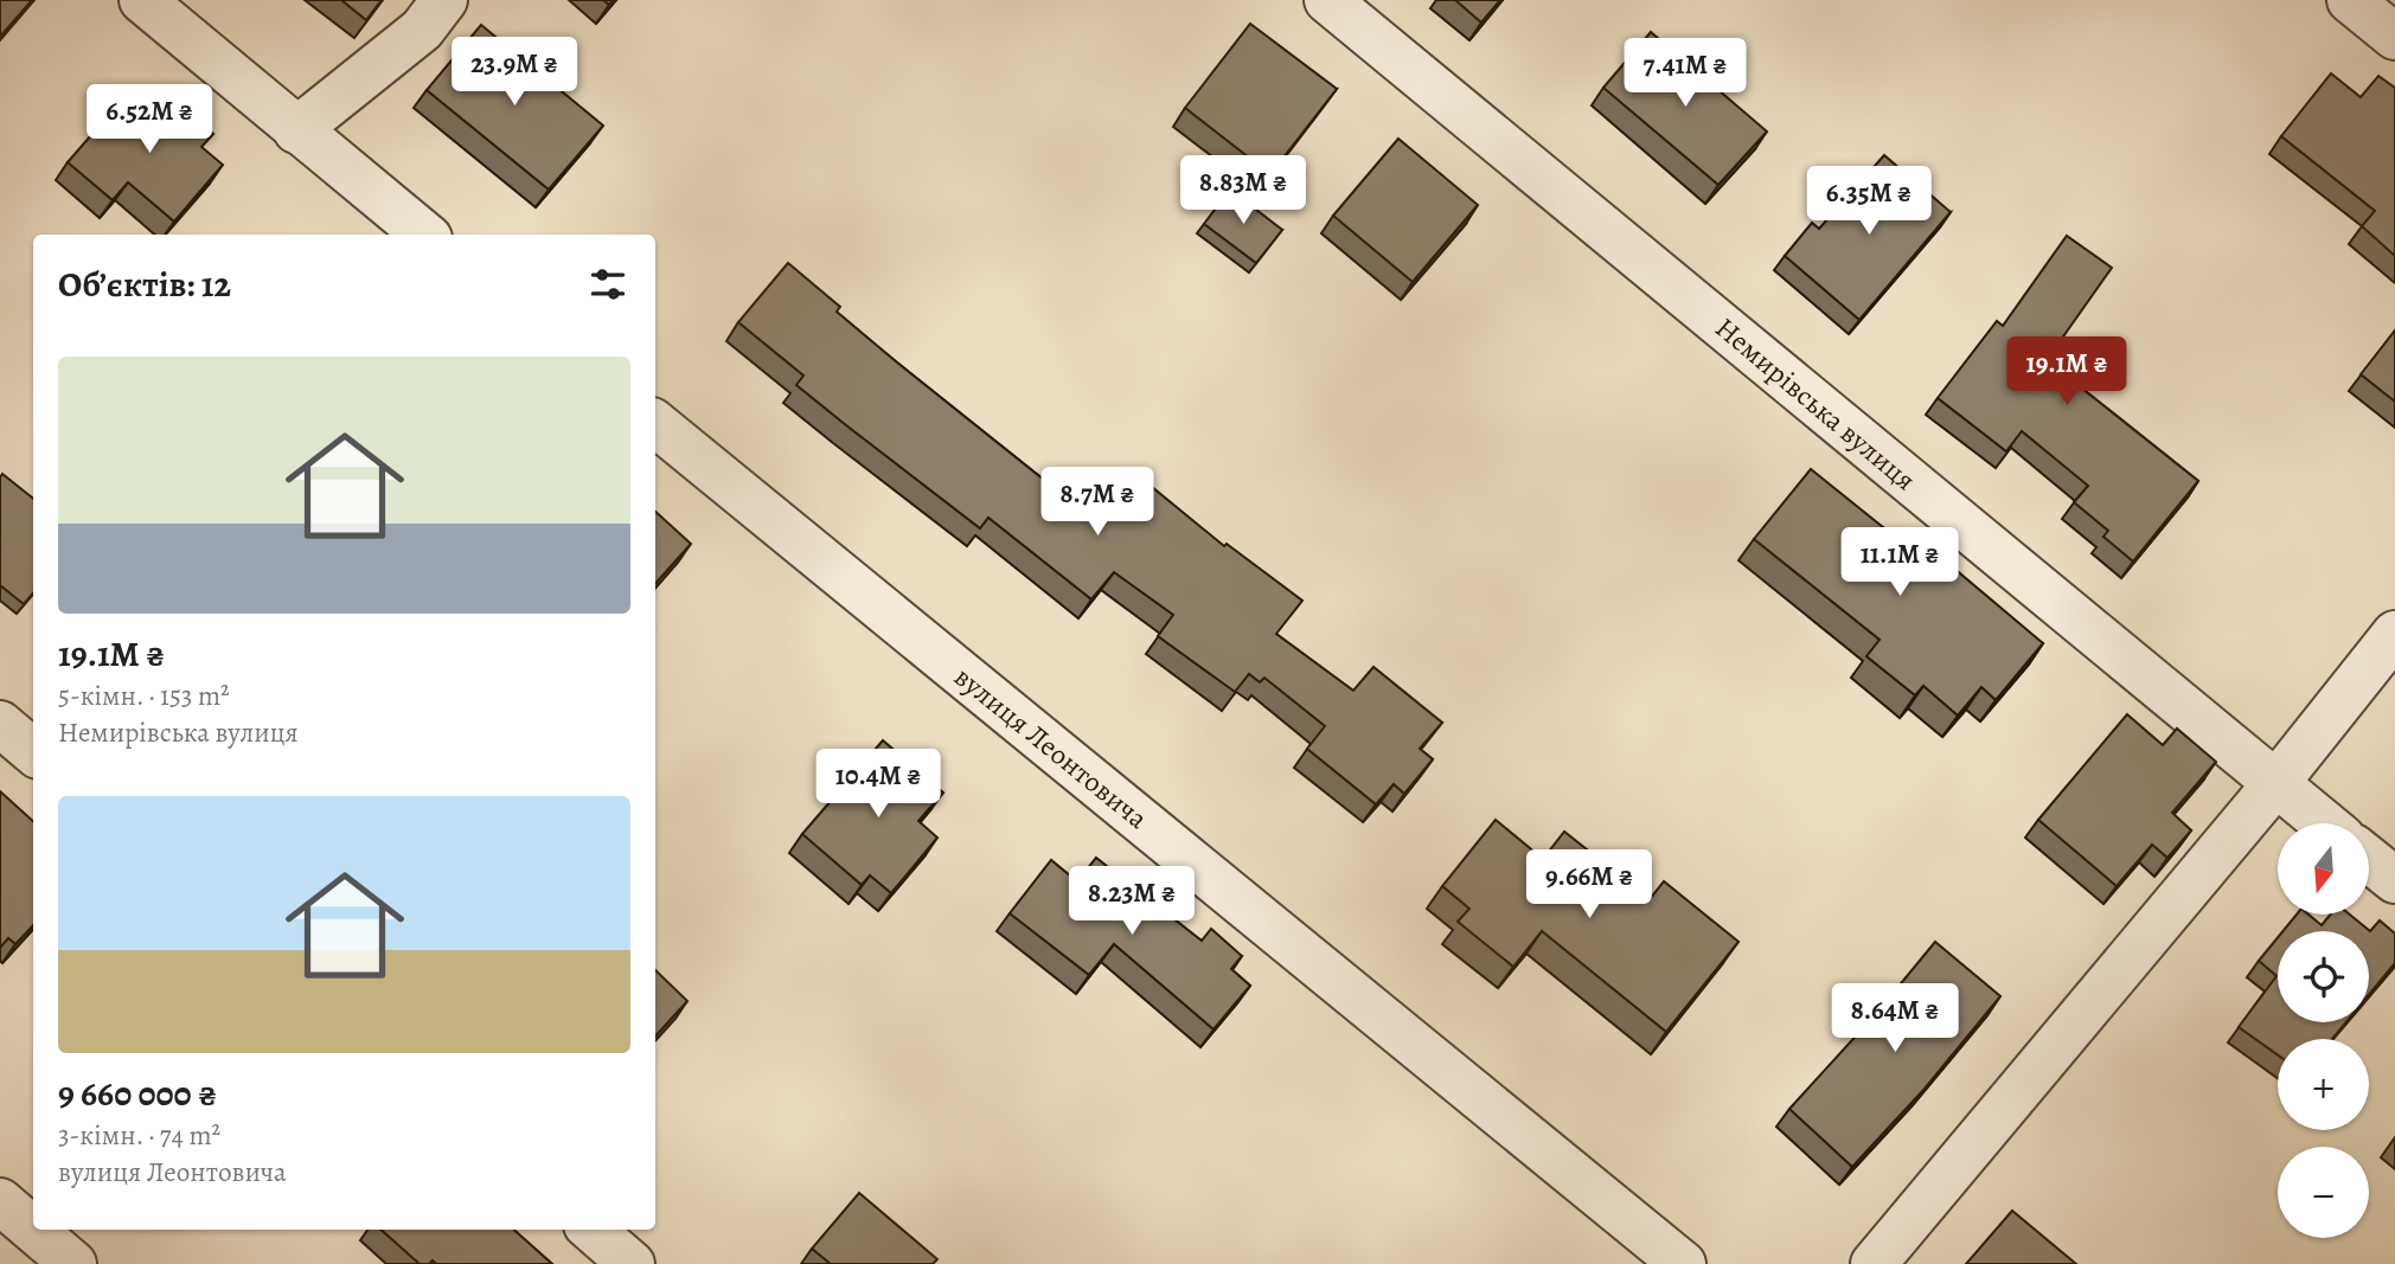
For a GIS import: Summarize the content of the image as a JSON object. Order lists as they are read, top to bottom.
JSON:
{
  "streets": {
    "street": ["Немирівська вулиця", "вулиця Леонтовича"]
  },
  "north": "bottom",
  "page": {
    "price": [
      "23.9M ₴",
      "7.41M ₴",
      "6.52M ₴",
      "8.83M ₴",
      "6.35M ₴",
      "19.1M ₴",
      "8.7M ₴",
      "11.1M ₴",
      "10.4M ₴",
      "9.66M ₴",
      "8.23M ₴",
      "8.64M ₴"
    ],
    "heading": "Об’єктів: 12",
    "list": [
      {
        "name": "19.1M ₴",
        "note": "5-кімн. · 153 m² · Немирівська вулиця"
      },
      {
        "name": "9 660 000 ₴",
        "note": "3-кімн. · 74 m² · вулиця Леонтовича"
      }
    ],
    "map_buttons": ["+", "−"]
  }
}
